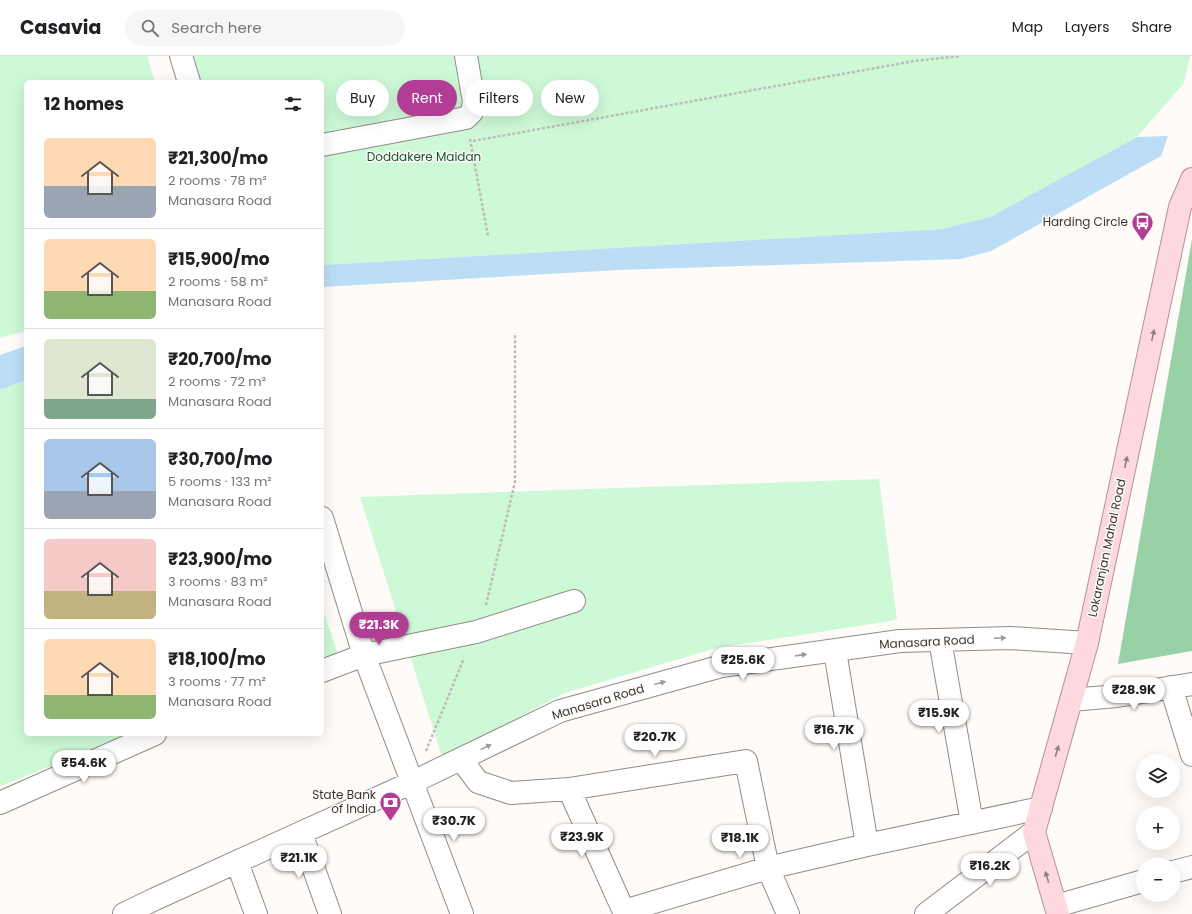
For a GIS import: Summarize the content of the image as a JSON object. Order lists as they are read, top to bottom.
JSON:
{
  "streets": {
    "main road": ["Lokaranjan Mahal Road"],
    "street": ["Manasara Road"]
  },
  "crossings": [
    ["Lokaranjan Mahal Road", "Manasara Road"]
  ],
  "one_way": ["Lokaranjan Mahal Road"],
  "parks": ["Doddakere Maidan"],
  "places": {
    "bus stop": ["Harding Circle"],
    "bank": ["State Bank of India"]
  },
  "page": {
    "header": "Casavia",
    "search": "Search here",
    "nav": ["Map", "Layers", "Share"],
    "chip": [
      "Buy",
      "Rent",
      "Filters",
      "New"
    ],
    "heading": "12 homes",
    "list": [
      {
        "name": "₹21,300/mo",
        "note": "2 rooms · 78 m² · Manasara Road"
      },
      {
        "name": "₹15,900/mo",
        "note": "2 rooms · 58 m² · Manasara Road"
      },
      {
        "name": "₹20,700/mo",
        "note": "2 rooms · 72 m² · Manasara Road"
      },
      {
        "name": "₹30,700/mo",
        "note": "5 rooms · 133 m² · Manasara Road"
      },
      {
        "name": "₹23,900/mo",
        "note": "3 rooms · 83 m² · Manasara Road"
      },
      {
        "name": "₹18,100/mo",
        "note": "3 rooms · 77 m² · Manasara Road"
      }
    ],
    "price": [
      "₹21.3K",
      "₹25.6K",
      "₹28.9K",
      "₹15.9K",
      "₹16.7K",
      "₹20.7K",
      "₹54.6K",
      "₹30.7K",
      "₹23.9K",
      "₹18.1K",
      "₹21.1K",
      "₹16.2K"
    ],
    "map_buttons": ["+", "−"]
  }
}
